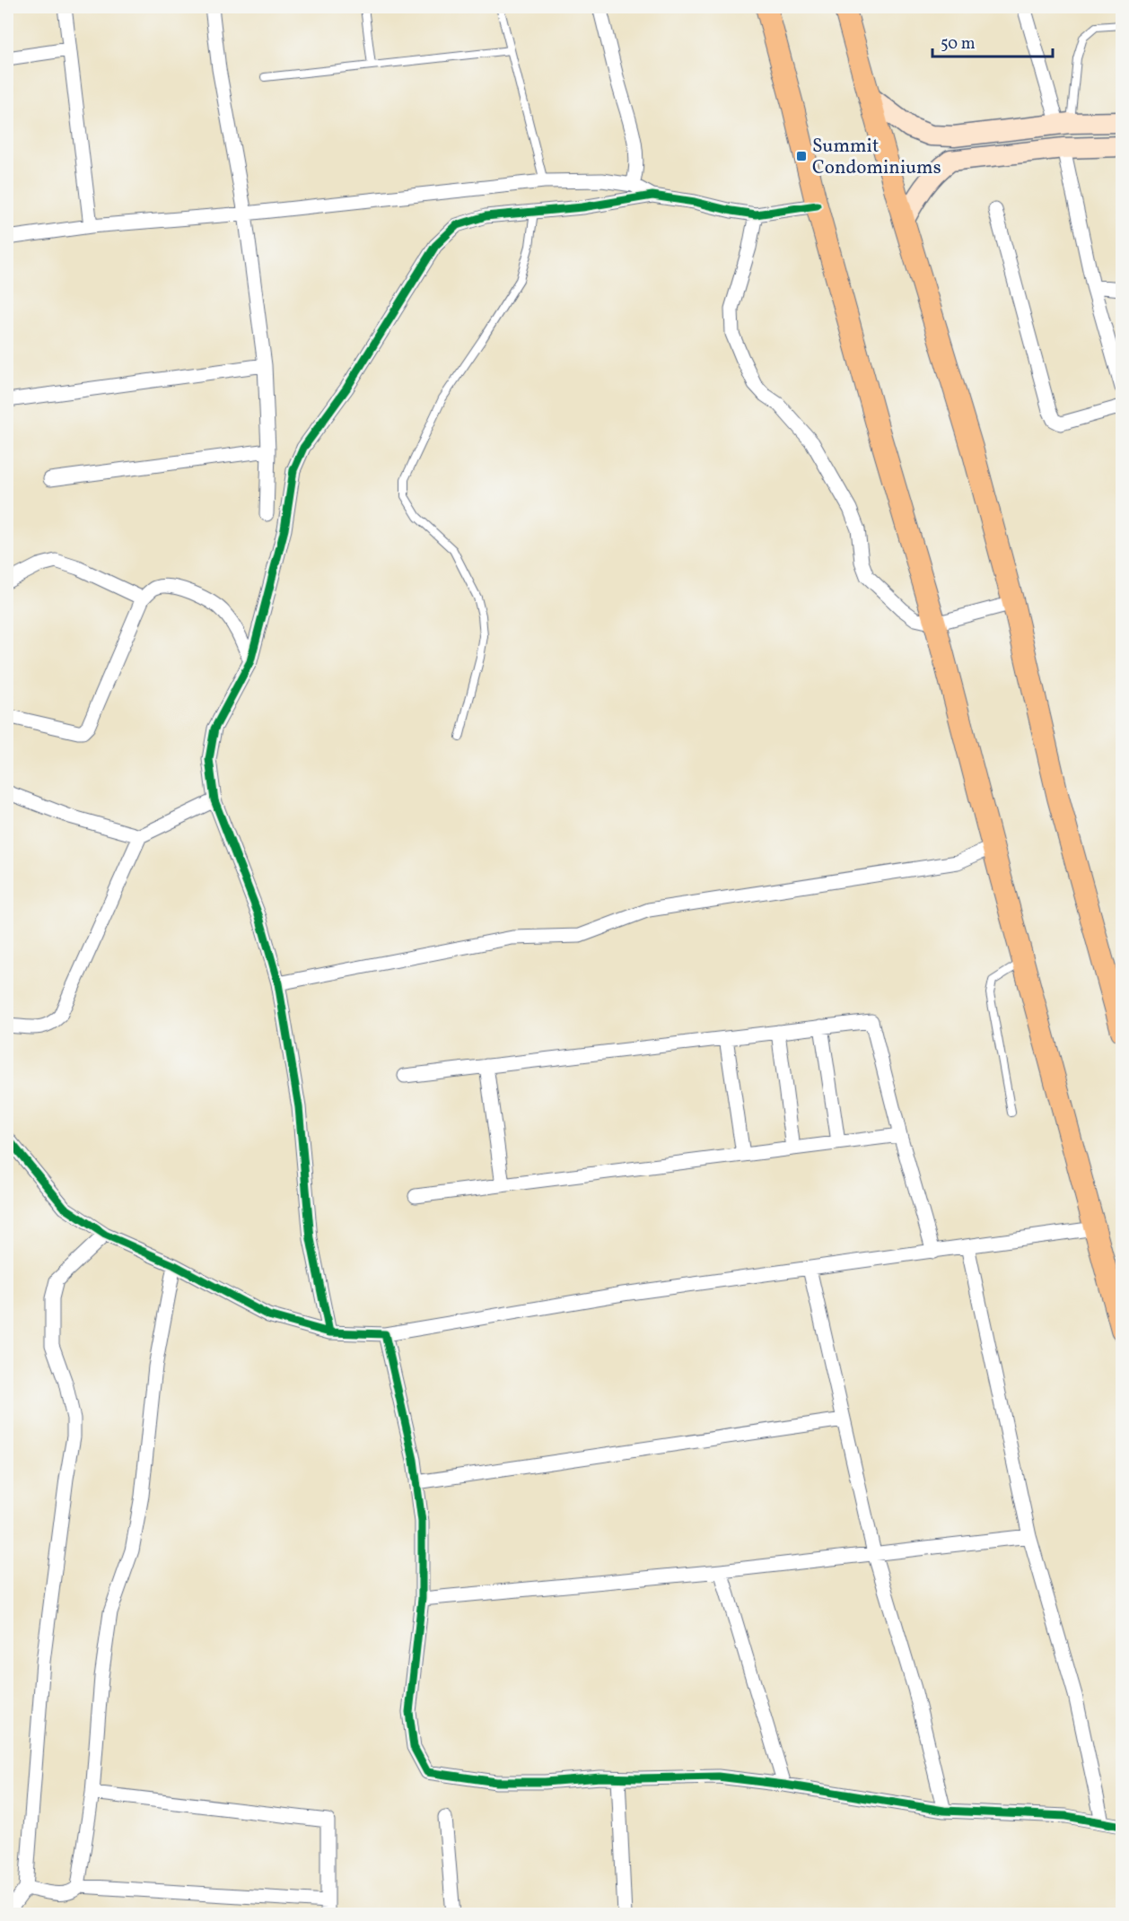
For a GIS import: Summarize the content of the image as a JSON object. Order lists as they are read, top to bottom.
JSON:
{
  "places": {
    "transit": ["Summit Condominiums"]
  },
  "scale_bar": "50 m"
}
